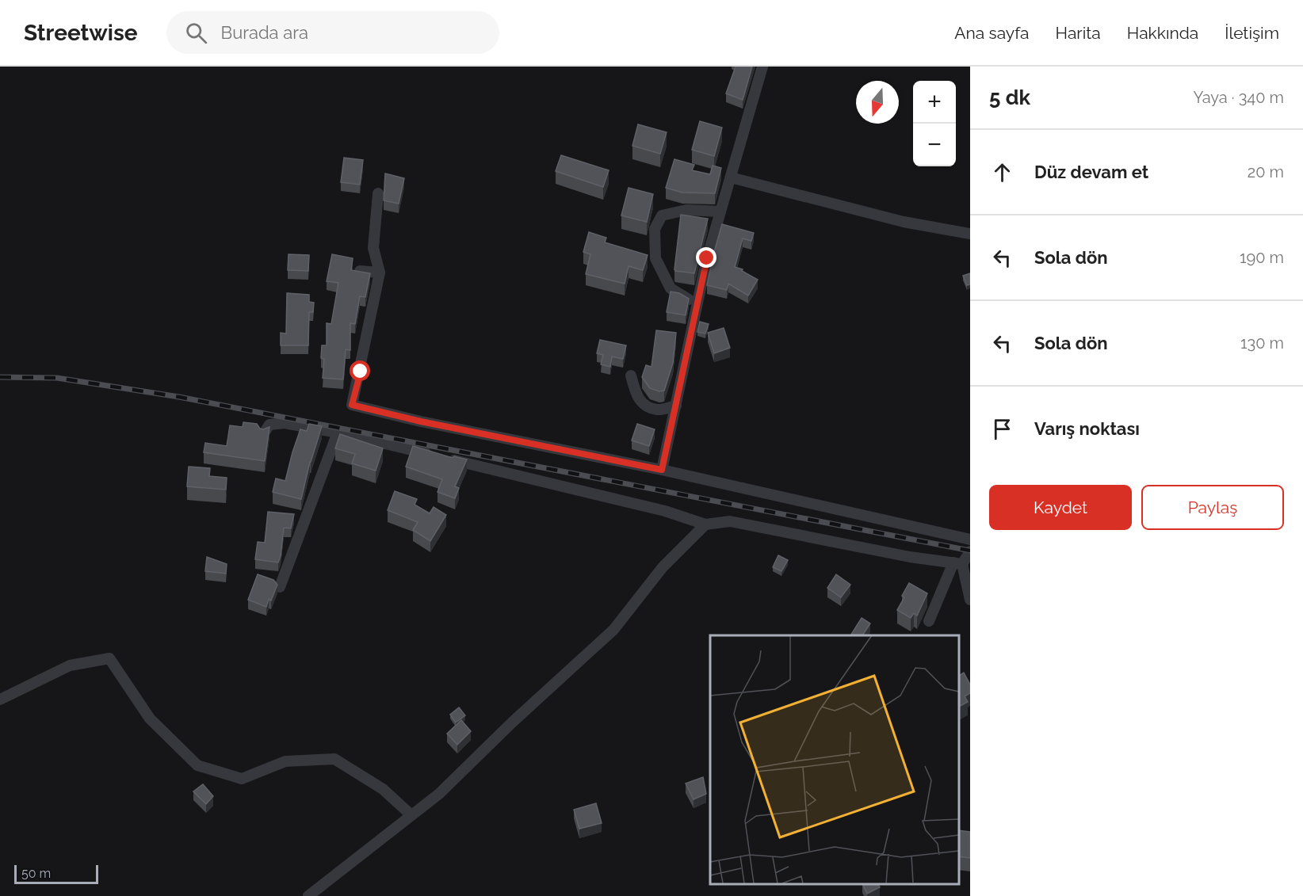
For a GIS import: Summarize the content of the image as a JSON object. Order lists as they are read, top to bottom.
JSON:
{
  "scale_bar": "50 m",
  "north": "bottom",
  "page": {
    "header": "Streetwise",
    "search": "Burada ara",
    "nav": [
      "Ana sayfa",
      "Harita",
      "Hakkında",
      "İletişim"
    ],
    "heading": ["5 dk", "Yaya · 340 m"],
    "map_buttons": ["+", "−"],
    "list": [
      ["Düz devam et", "20 m"],
      ["Sola dön", "190 m"],
      ["Sola dön", "130 m"],
      "Varış noktası"
    ],
    "buttons": ["Kaydet", "Paylaş"],
    "scale": "50 m"
  }
}
